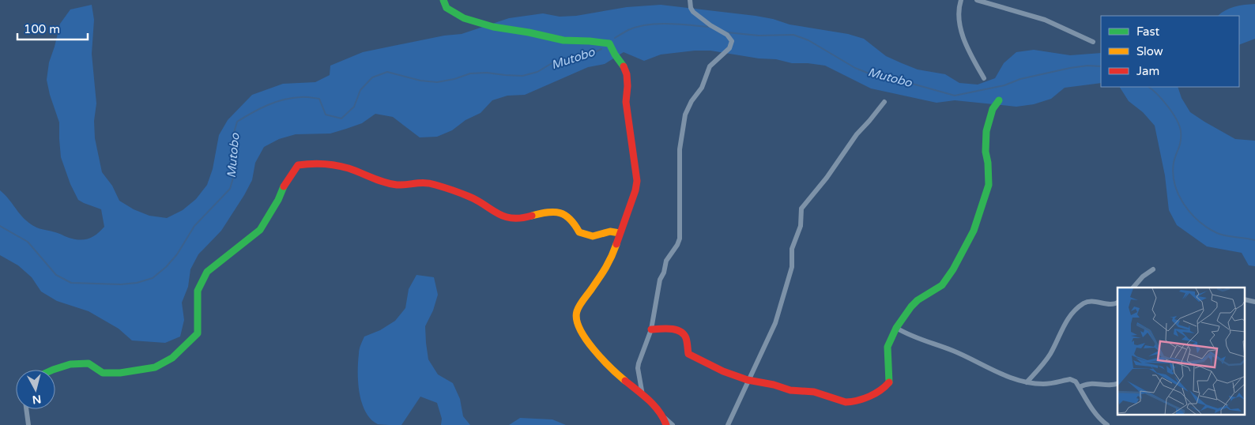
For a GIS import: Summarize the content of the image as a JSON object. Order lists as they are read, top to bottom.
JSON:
{
  "water": ["Mutobo"],
  "legend": ["Fast", "Slow", "Jam"],
  "scale_bar": "100 m",
  "north": "bottom"
}
